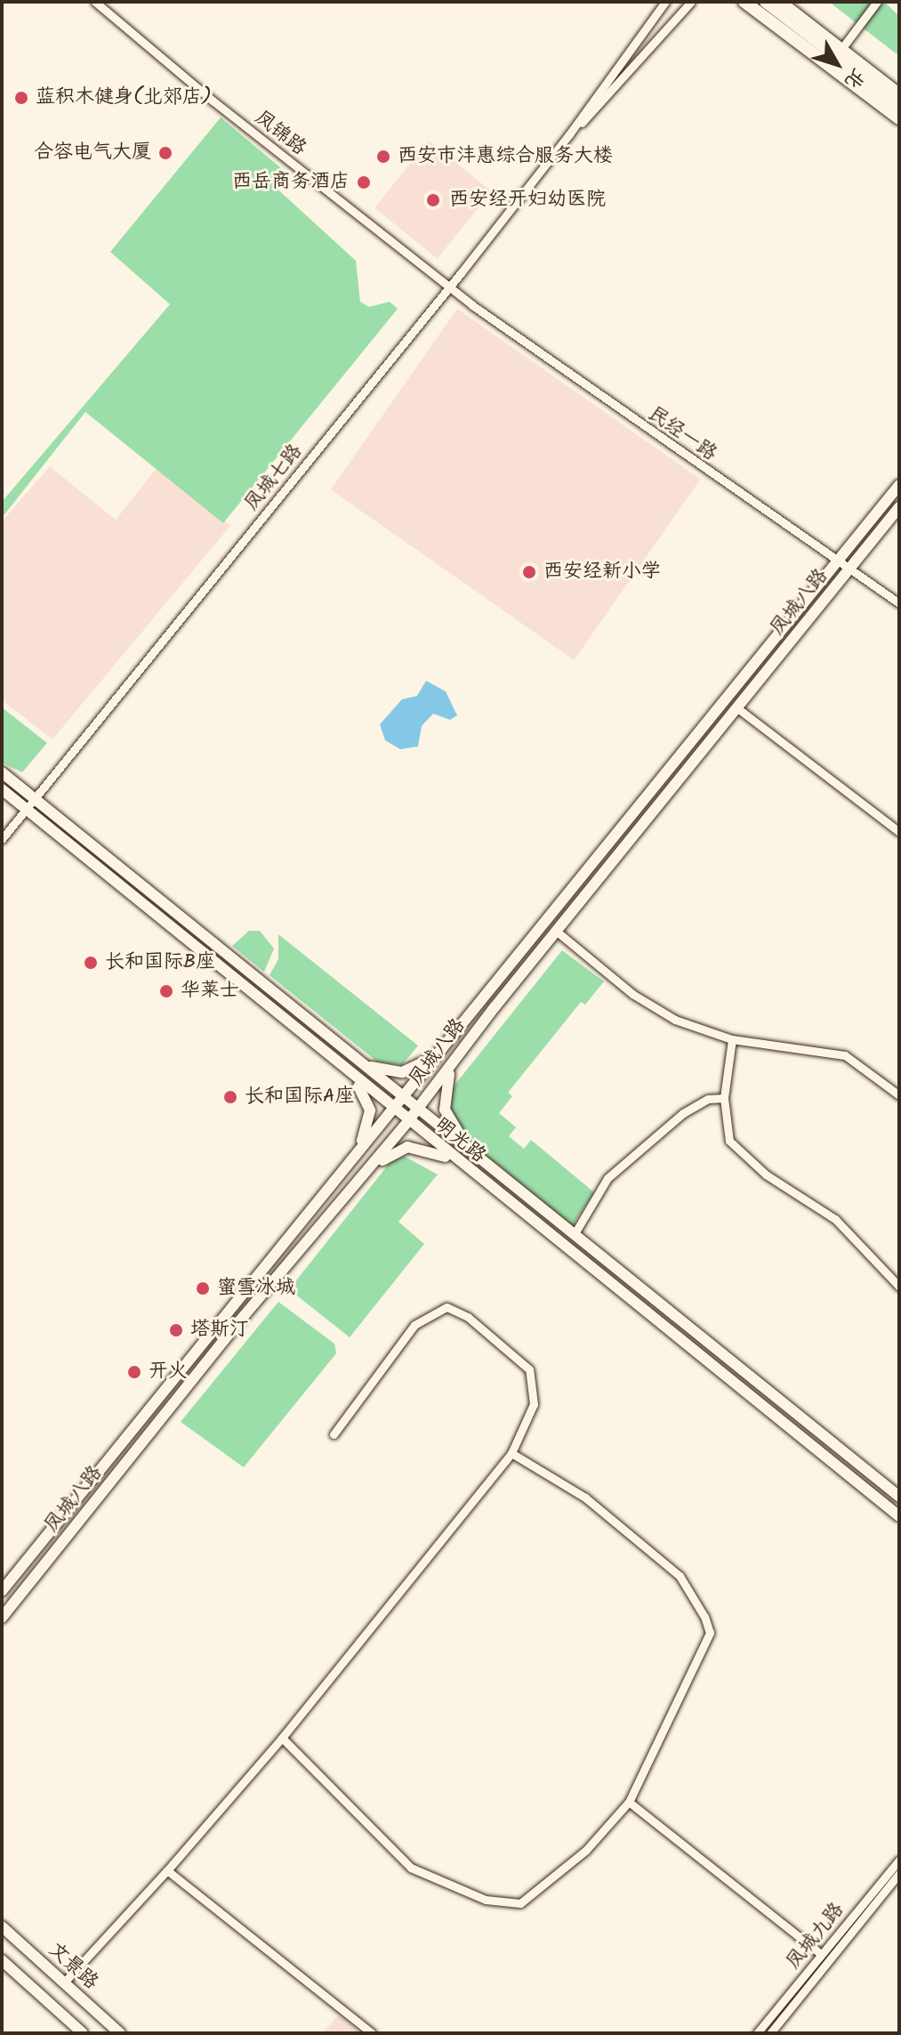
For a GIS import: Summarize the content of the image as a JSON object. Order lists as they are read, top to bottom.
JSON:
{
  "streets": {
    "main road": ["凤城八路", "明光路", "文景路"],
    "street": [
      "凤锦路",
      "民经一路",
      "凤城七路",
      "凤城九路"
    ]
  },
  "crossings": [
    ["凤锦路", "民经一路"],
    ["凤锦路", "凤城七路"],
    ["民经一路", "凤城七路"],
    ["民经一路", "凤城八路"],
    ["凤城七路", "明光路"],
    ["凤城八路", "明光路"]
  ],
  "places": [
    "蓝积木健身(北郊店)",
    "合容电气大厦",
    "西安市沣惠综合服务大楼",
    "西岳商务酒店",
    "西安经开妇幼医院",
    "西安经新小学",
    "长和国际B座",
    "华莱士",
    "长和国际A座",
    "蜜雪冰城",
    "塔斯汀",
    "开火"
  ],
  "north": "bottom right"
}
